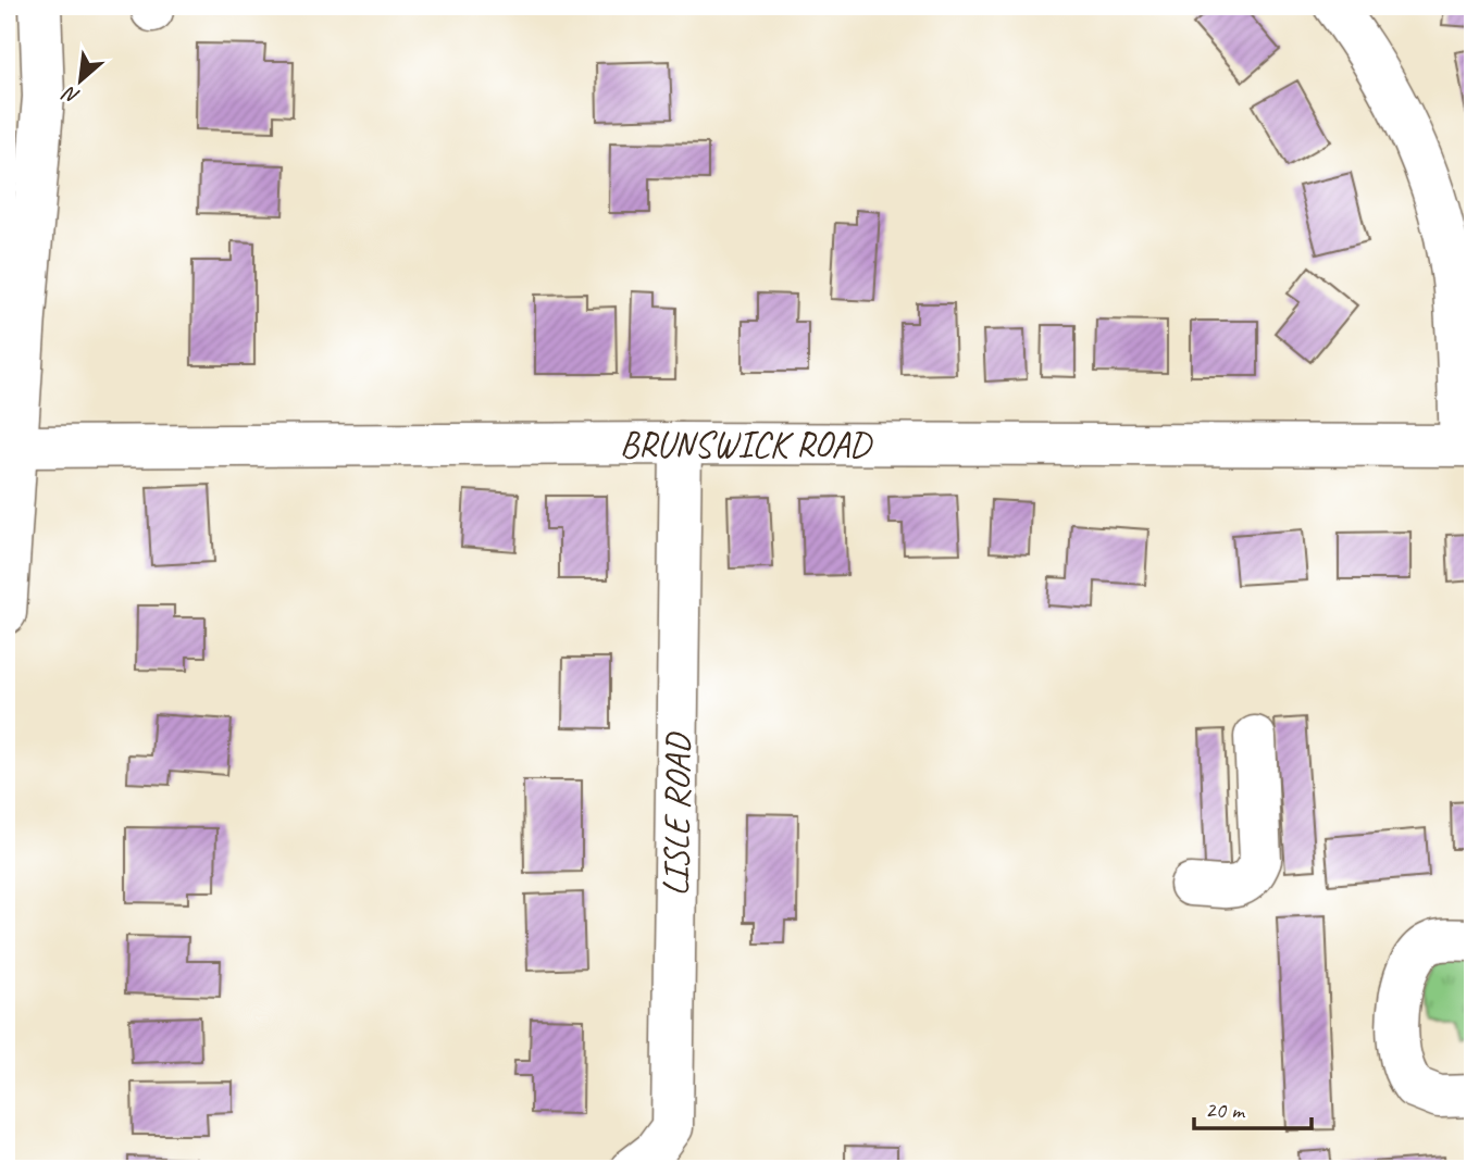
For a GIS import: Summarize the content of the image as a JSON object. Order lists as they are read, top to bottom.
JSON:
{
  "streets": {
    "street": ["BRUNSWICK ROAD", "LISLE ROAD"]
  },
  "crossings": [
    ["BRUNSWICK ROAD", "LISLE ROAD"]
  ],
  "scale_bar": "20 m",
  "north": "bottom left"
}
